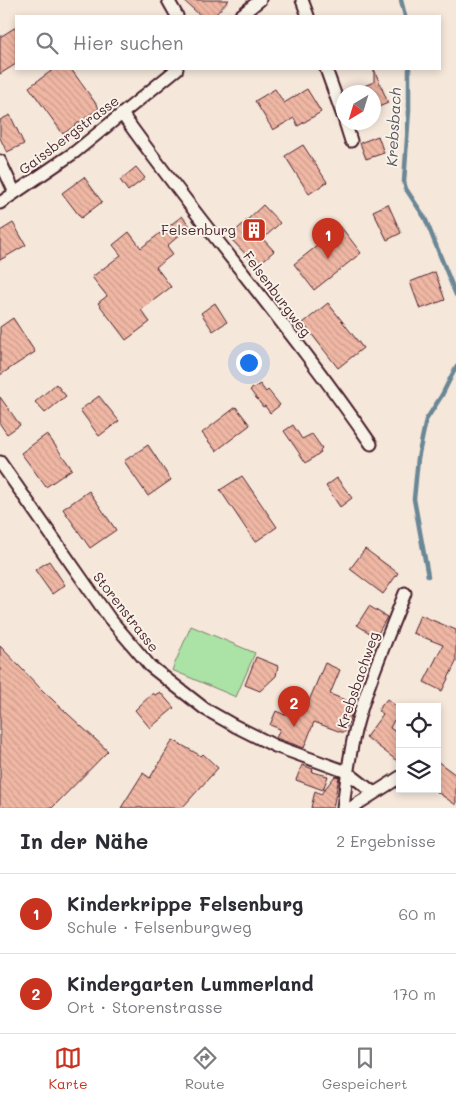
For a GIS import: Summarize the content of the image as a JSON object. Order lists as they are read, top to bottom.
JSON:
{
  "streets": {
    "street": [
      "Gaissbergstrasse",
      "Felsenburgweg",
      "Storenstrasse",
      "Krebsbachweg"
    ]
  },
  "crossings": [
    ["Gaissbergstrasse", "Felsenburgweg"],
    ["Storenstrasse", "Krebsbachweg"]
  ],
  "water": ["Krebsbach"],
  "places": {
    "building": ["Felsenburg"]
  },
  "north": "bottom left",
  "page": {
    "search": "Hier suchen",
    "pins": ["1", "2"],
    "heading": ["In der Nähe", "2 Ergebnisse"],
    "list": [
      {
        "mark": "1",
        "name": "Kinderkrippe Felsenburg",
        "note": "Schule · Felsenburgweg",
        "value": "60 m"
      },
      {
        "mark": "2",
        "name": "Kindergarten Lummerland",
        "note": "Ort · Storenstrasse",
        "value": "170 m"
      }
    ],
    "nav": ["Karte", "Route", "Gespeichert"]
  }
}
